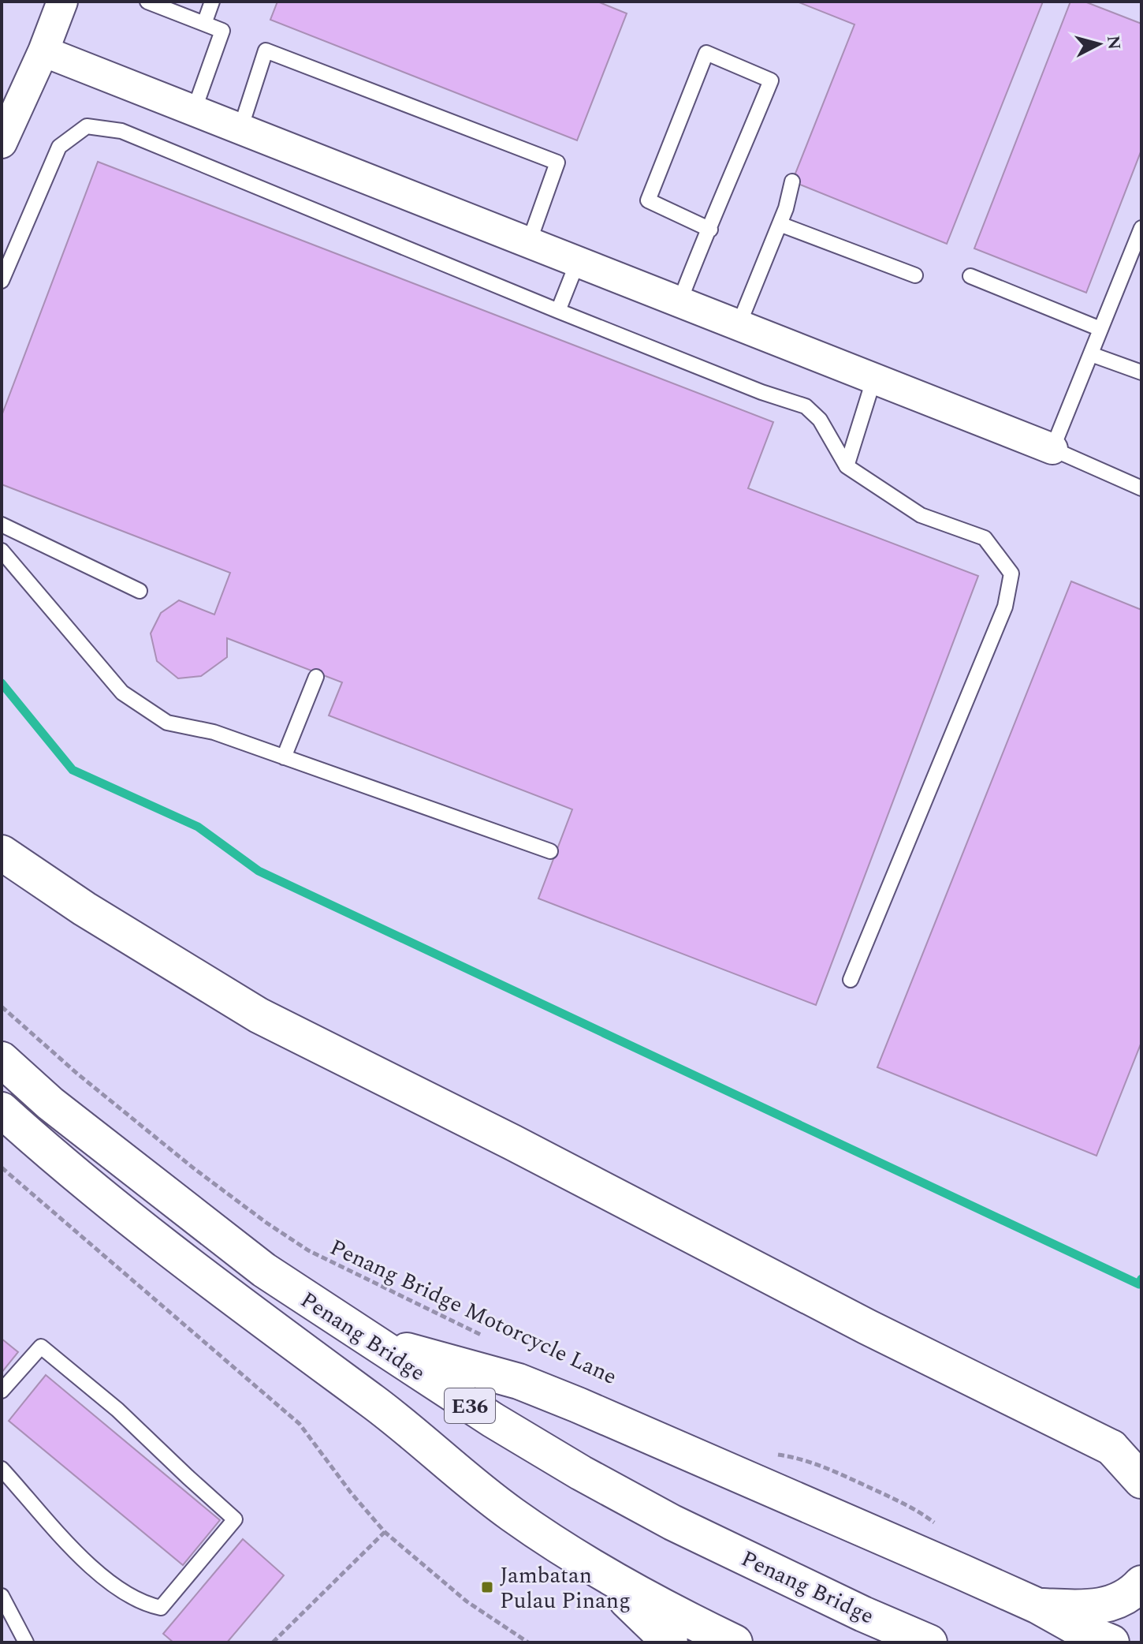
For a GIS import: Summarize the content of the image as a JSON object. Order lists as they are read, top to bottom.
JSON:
{
  "streets": {
    "main road": ["Penang Bridge", "E36"],
    "path": ["Penang Bridge Motorcycle Lane"]
  },
  "places": {
    "transit": ["Jambatan Pulau Pinang"]
  },
  "north": "right"
}
